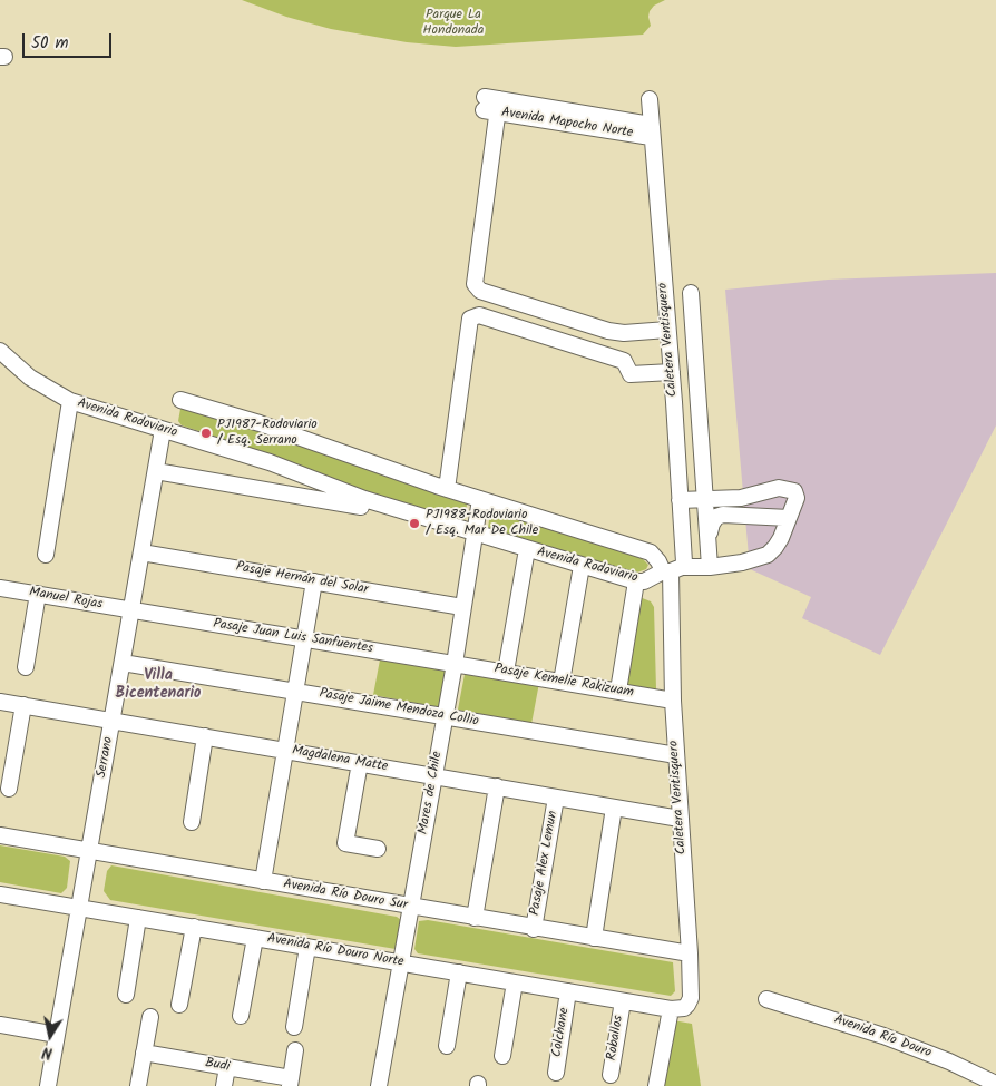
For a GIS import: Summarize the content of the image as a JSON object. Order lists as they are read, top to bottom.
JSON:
{
  "streets": {
    "street": [
      "Avenida Mapocho Norte",
      "Caletera Ventisquero",
      "Avenida Rodoviario",
      "Pasaje Hernán del Solar",
      "Manuel Rojas",
      "Pasaje Juan Luis Sanfuentes",
      "Pasaje Kemelie Rakizuam",
      "Pasaje Jaime Mendoza Collio",
      "Serrano",
      "Magdalena Matte",
      "Mares de Chile",
      "Pasaje Alex Lemun",
      "Avenida Río Douro Sur",
      "Avenida Río Douro Norte",
      "Colchane",
      "Avenida Río Douro",
      "Roballos",
      "Budi"
    ]
  },
  "crossings": [
    ["Avenida Mapocho Norte", "Caletera Ventisquero"],
    ["Caletera Ventisquero", "Avenida Rodoviario"],
    ["Caletera Ventisquero", "Pasaje Kemelie Rakizuam"],
    ["Caletera Ventisquero", "Pasaje Jaime Mendoza Collio"],
    ["Caletera Ventisquero", "Magdalena Matte"],
    ["Caletera Ventisquero", "Avenida Río Douro Sur"],
    ["Caletera Ventisquero", "Avenida Río Douro Norte"],
    ["Avenida Rodoviario", "Serrano"],
    ["Avenida Rodoviario", "Mares de Chile"],
    ["Pasaje Hernán del Solar", "Serrano"],
    ["Pasaje Hernán del Solar", "Mares de Chile"],
    ["Manuel Rojas", "Pasaje Juan Luis Sanfuentes"],
    ["Manuel Rojas", "Serrano"],
    ["Pasaje Juan Luis Sanfuentes", "Pasaje Kemelie Rakizuam"],
    ["Pasaje Juan Luis Sanfuentes", "Serrano"],
    ["Pasaje Juan Luis Sanfuentes", "Mares de Chile"],
    ["Pasaje Kemelie Rakizuam", "Mares de Chile"],
    ["Pasaje Jaime Mendoza Collio", "Serrano"],
    ["Pasaje Jaime Mendoza Collio", "Mares de Chile"],
    ["Serrano", "Magdalena Matte"],
    ["Serrano", "Avenida Río Douro Sur"],
    ["Serrano", "Avenida Río Douro Norte"],
    ["Magdalena Matte", "Mares de Chile"],
    ["Magdalena Matte", "Pasaje Alex Lemun"],
    ["Mares de Chile", "Avenida Río Douro Sur"],
    ["Mares de Chile", "Avenida Río Douro Norte"],
    ["Pasaje Alex Lemun", "Avenida Río Douro Sur"],
    ["Avenida Río Douro Norte", "Colchane"],
    ["Avenida Río Douro Norte", "Roballos"]
  ],
  "districts": ["Villa Bicentenario"],
  "parks": ["Parque La Hondonada"],
  "places": ["PJ1987-Rodoviario / Esq. Serrano", "PJ1988-Rodoviario / Esq. Mar De Chile"],
  "scale_bar": "50 m",
  "north": "bottom"
}
